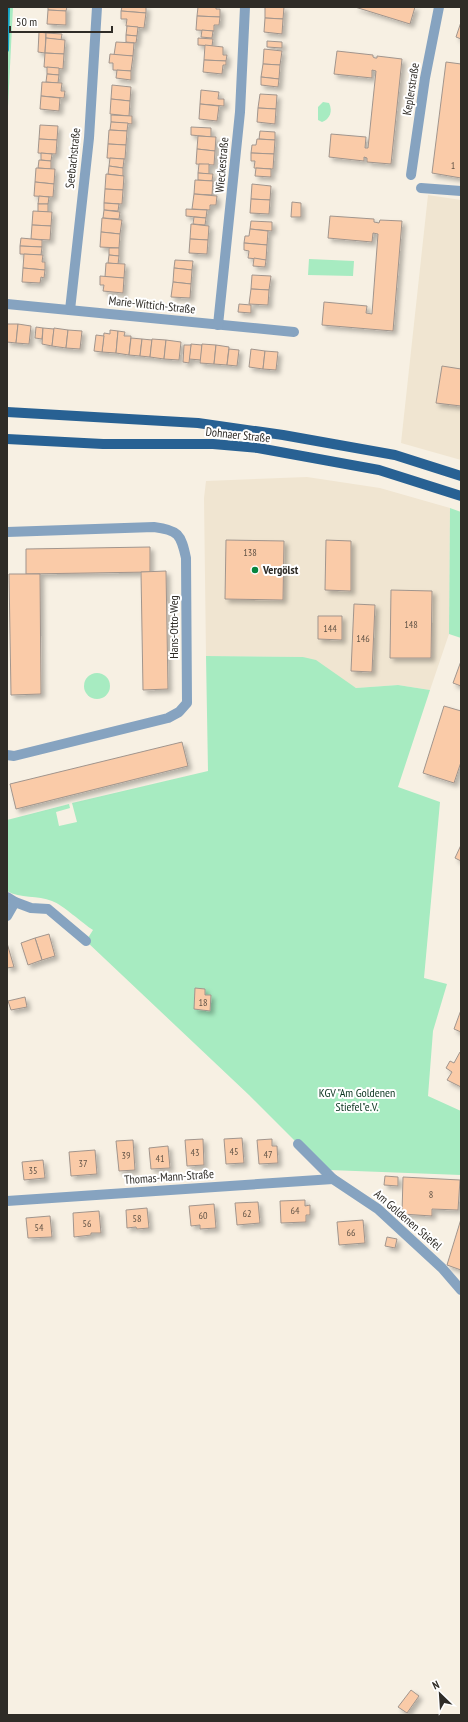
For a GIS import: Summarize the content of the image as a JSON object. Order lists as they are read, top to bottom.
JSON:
{
  "streets": {
    "main road": ["Dohnaer Straße"],
    "street": [
      "Keplerstraße",
      "Seebachstraße",
      "Wieckestraße",
      "Marie-Wittich-Straße",
      "Hans-Otto-Weg",
      "Thomas-Mann-Straße",
      "Am Goldenen Stiefel"
    ]
  },
  "crossings": [
    ["Seebachstraße", "Marie-Wittich-Straße"],
    ["Wieckestraße", "Marie-Wittich-Straße"],
    ["Thomas-Mann-Straße", "Am Goldenen Stiefel"]
  ],
  "parks": ["KGV \"Am Goldenen Stiefel\"e.V."],
  "places": ["Vergölst"],
  "house_numbers": [
    "1",
    "138",
    "148",
    "144",
    "146",
    "18",
    "45",
    "43",
    "47",
    "39",
    "41",
    "37",
    "35",
    "8",
    "64",
    "62",
    "60",
    "58",
    "56",
    "54",
    "66"
  ],
  "scale_bar": "50 m",
  "north": "top left"
}
